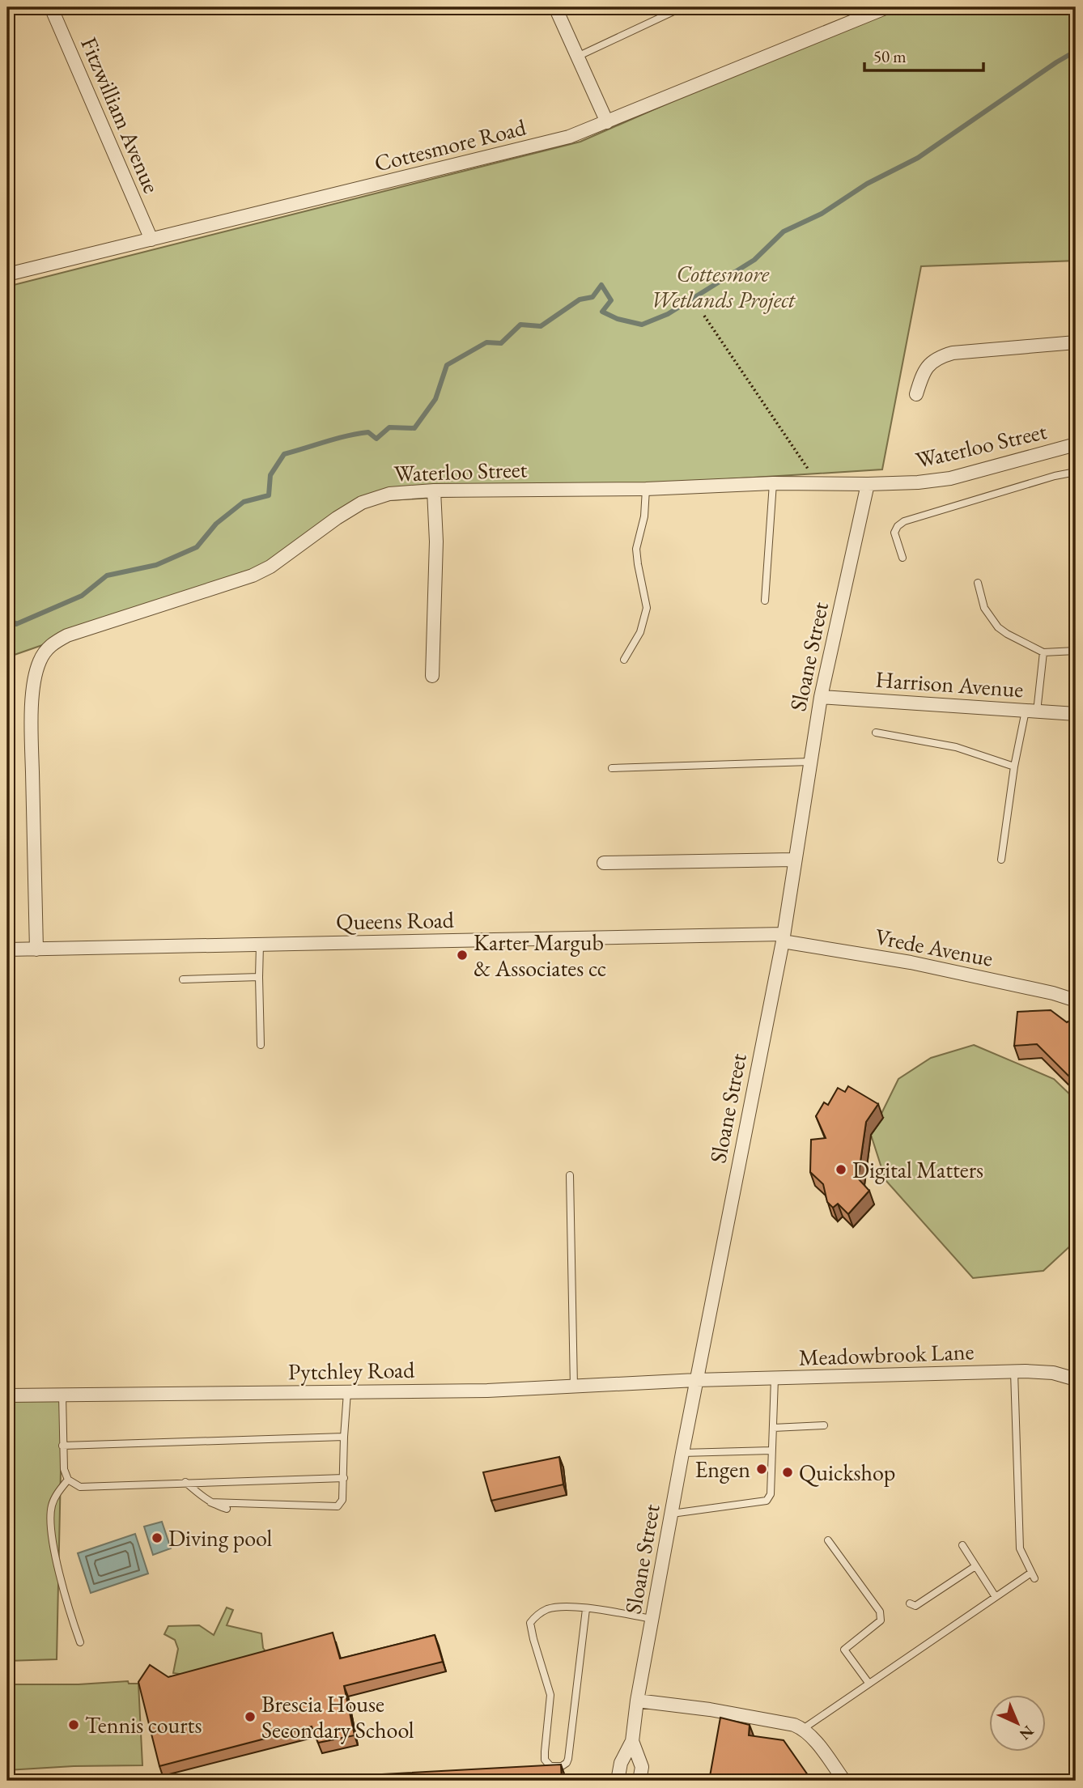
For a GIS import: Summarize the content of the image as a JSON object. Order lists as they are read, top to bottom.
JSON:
{
  "streets": {
    "street": [
      "Fitzwilliam Avenue",
      "Cottesmore Road",
      "Waterloo Street",
      "Sloane Street",
      "Harrison Avenue",
      "Queens Road",
      "Vrede Avenue",
      "Meadowbrook Lane",
      "Pytchley Road"
    ]
  },
  "crossings": [
    ["Fitzwilliam Avenue", "Cottesmore Road"],
    ["Waterloo Street", "Sloane Street"],
    ["Waterloo Street", "Queens Road"],
    ["Sloane Street", "Harrison Avenue"],
    ["Sloane Street", "Queens Road"],
    ["Sloane Street", "Vrede Avenue"],
    ["Sloane Street", "Meadowbrook Lane"],
    ["Sloane Street", "Pytchley Road"],
    ["Queens Road", "Vrede Avenue"],
    ["Meadowbrook Lane", "Pytchley Road"]
  ],
  "parks": ["Cottesmore Wetlands Project"],
  "places": [
    "Karter Margub & Associates cc",
    "Digital Matters",
    "Engen",
    "Quickshop",
    "Diving pool",
    "Brescia House Secondary School",
    "Tennis courts"
  ],
  "scale_bar": "50 m",
  "north": "bottom right"
}
